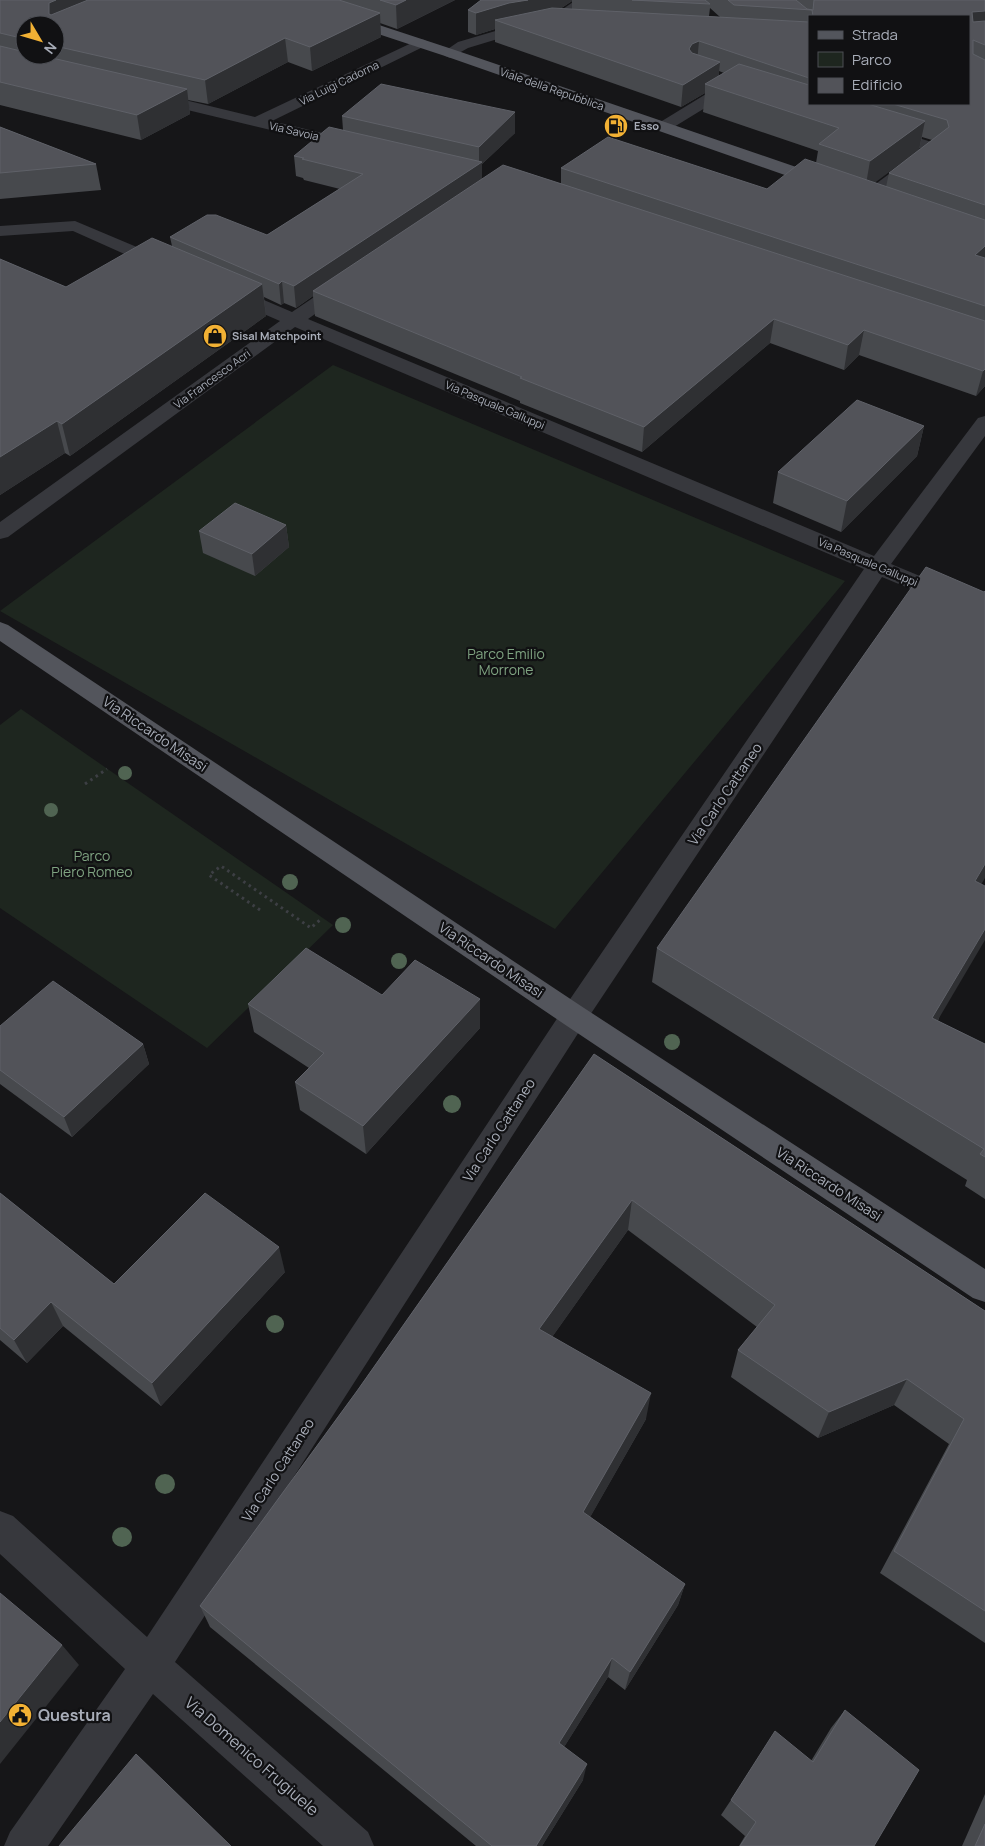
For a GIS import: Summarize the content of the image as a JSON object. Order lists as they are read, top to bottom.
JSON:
{
  "streets": {
    "main road": ["Viale della Repubblica", "Via Riccardo Misasi"],
    "street": [
      "Via Luigi Cadorna",
      "Via Savoia",
      "Via Francesco Acri",
      "Via Pasquale Galluppi",
      "Via Carlo Cattaneo",
      "Via Domenico Frugiuele"
    ]
  },
  "crossings": [
    ["Via Luigi Cadorna", "Viale della Repubblica"],
    ["Via Luigi Cadorna", "Via Savoia"],
    ["Via Francesco Acri", "Via Pasquale Galluppi"],
    ["Via Pasquale Galluppi", "Via Carlo Cattaneo"],
    ["Via Riccardo Misasi", "Via Carlo Cattaneo"],
    ["Via Carlo Cattaneo", "Via Domenico Frugiuele"]
  ],
  "parks": ["Parco Emilio Morrone", "Parco Piero Romeo"],
  "places": {
    "fuel station": ["Esso"],
    "shop": ["Sisal Matchpoint"],
    "public building": ["Questura"]
  },
  "legend": ["Strada", "Parco", "Edificio"],
  "north": "bottom right"
}
